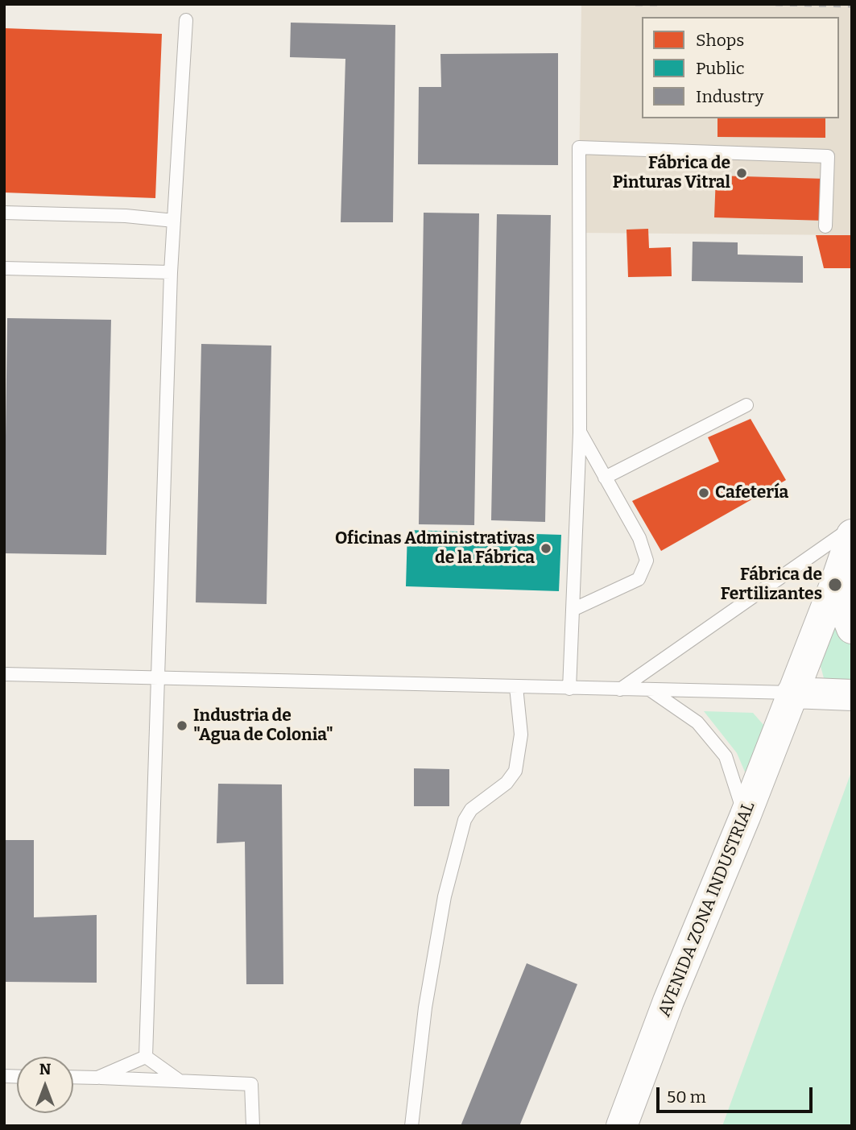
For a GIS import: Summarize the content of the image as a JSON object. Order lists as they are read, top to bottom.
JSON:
{
  "streets": {
    "main road": ["AVENIDA ZONA INDUSTRIAL"]
  },
  "places": [
    "Fábrica de Pinturas Vitral",
    "Cafetería",
    "Oficinas Administrativas de la Fábrica",
    "Fábrica de Fertilizantes",
    "Industria de \"Agua de Colonia\""
  ],
  "legend": ["Shops", "Public", "Industry"],
  "scale_bar": "50 m",
  "north": "top"
}
